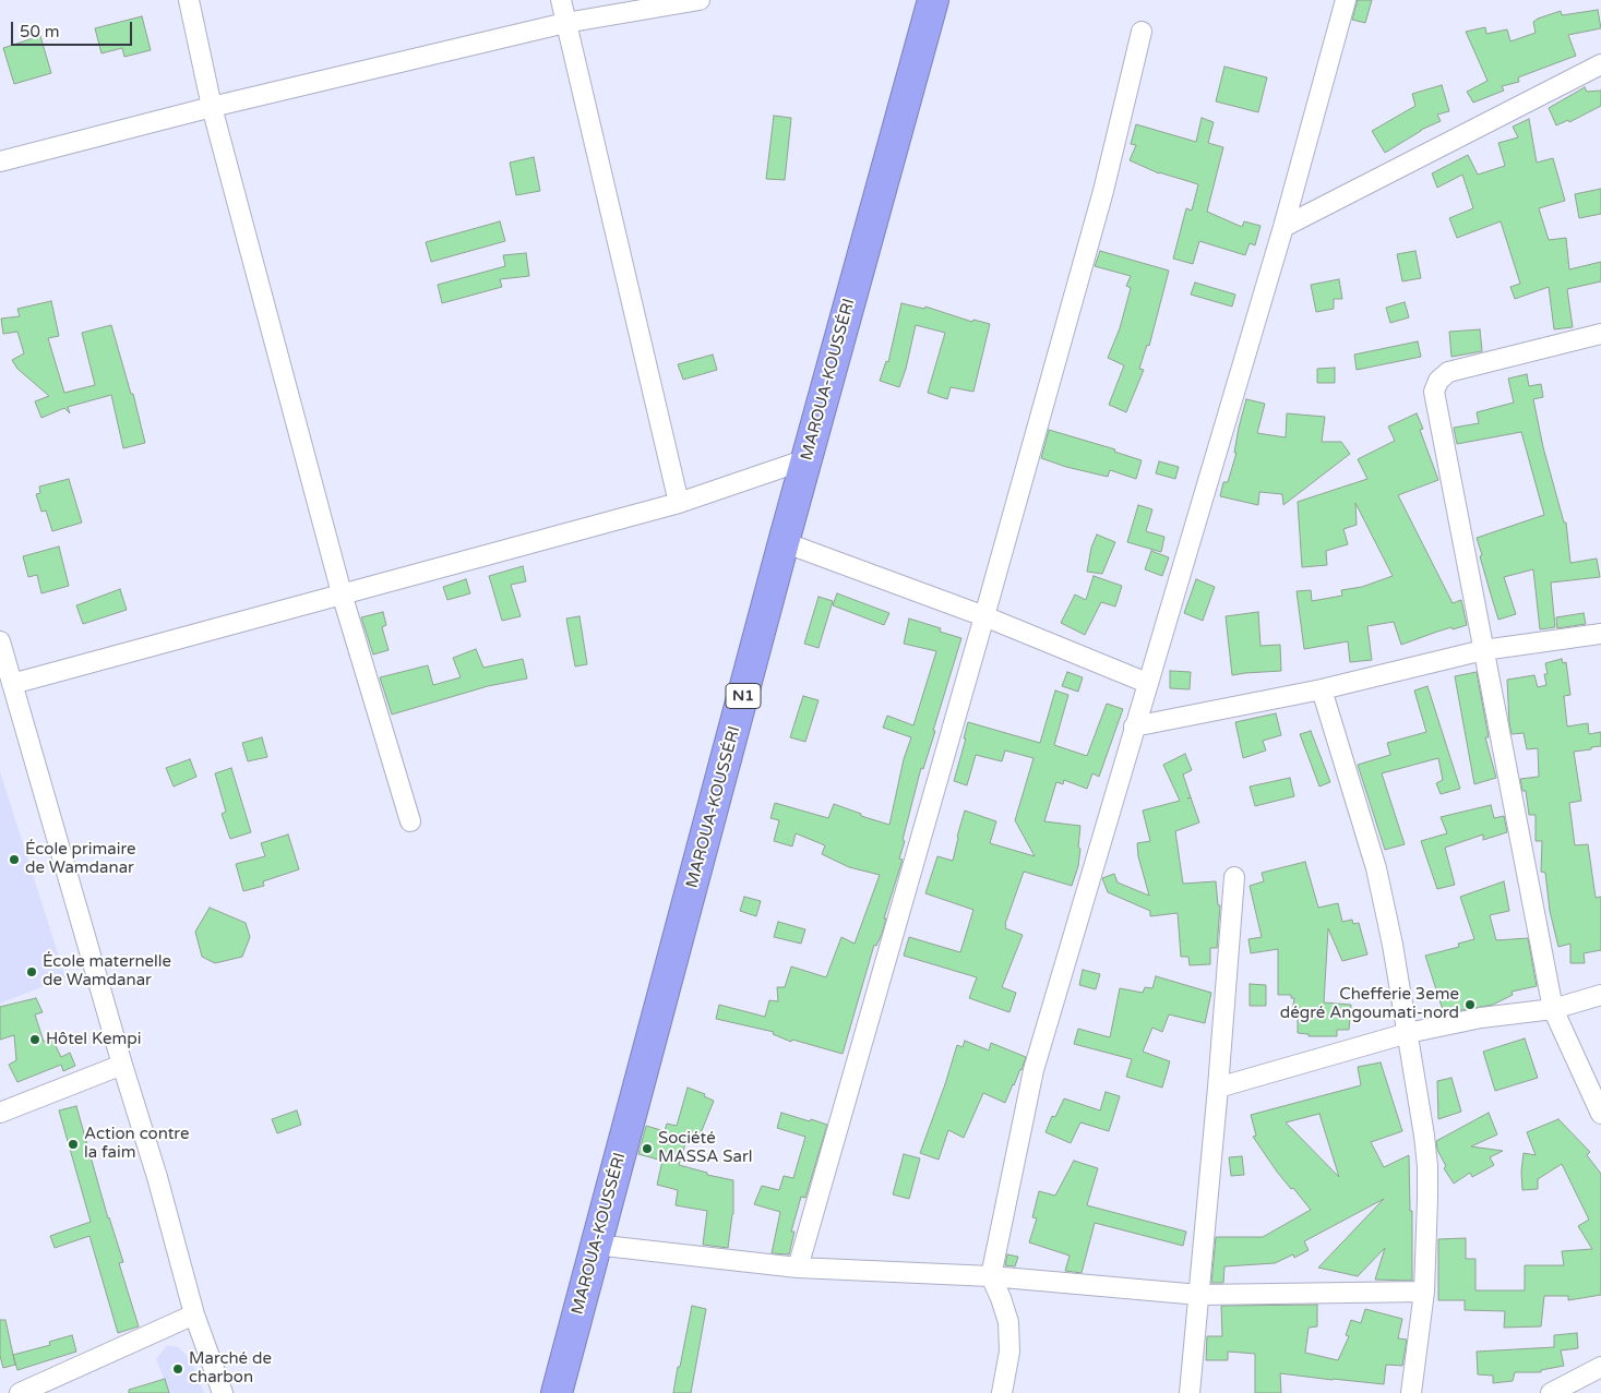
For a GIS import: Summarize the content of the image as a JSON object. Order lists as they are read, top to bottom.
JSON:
{
  "streets": {
    "highway": ["MAROUA-KOUSSÉRI", "N1"]
  },
  "places": [
    "École primaire de Wamdanar",
    "École maternelle de Wamdanar",
    "Chefferie 3eme dégré Angoumati-nord",
    "Hôtel Kempi",
    "Action contre la faim",
    "Société MASSA Sarl",
    "Marché de charbon"
  ],
  "scale_bar": "50 m"
}
